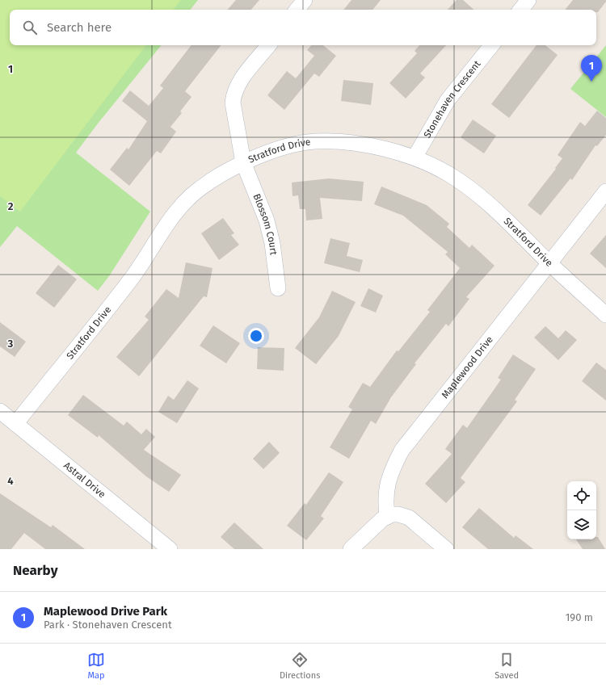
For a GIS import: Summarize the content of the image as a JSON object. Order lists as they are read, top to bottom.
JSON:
{
  "streets": {
    "street": [
      "Stonehaven Crescent",
      "Stratford Drive",
      "Blossom Court",
      "Maplewood Drive",
      "Astral Drive"
    ]
  },
  "crossings": [
    ["Stonehaven Crescent", "Stratford Drive"],
    ["Stratford Drive", "Blossom Court"],
    ["Stratford Drive", "Maplewood Drive"],
    ["Stratford Drive", "Astral Drive"]
  ],
  "page": {
    "search": "Search here",
    "pins": "1",
    "heading": "Nearby",
    "list": [
      {
        "mark": "1",
        "name": "Maplewood Drive Park",
        "note": "Park · Stonehaven Crescent",
        "value": "190 m"
      }
    ],
    "nav": ["Map", "Directions", "Saved"]
  },
  "grid": {
    "rows": [
      "1",
      "2",
      "3",
      "4"
    ]
  }
}
